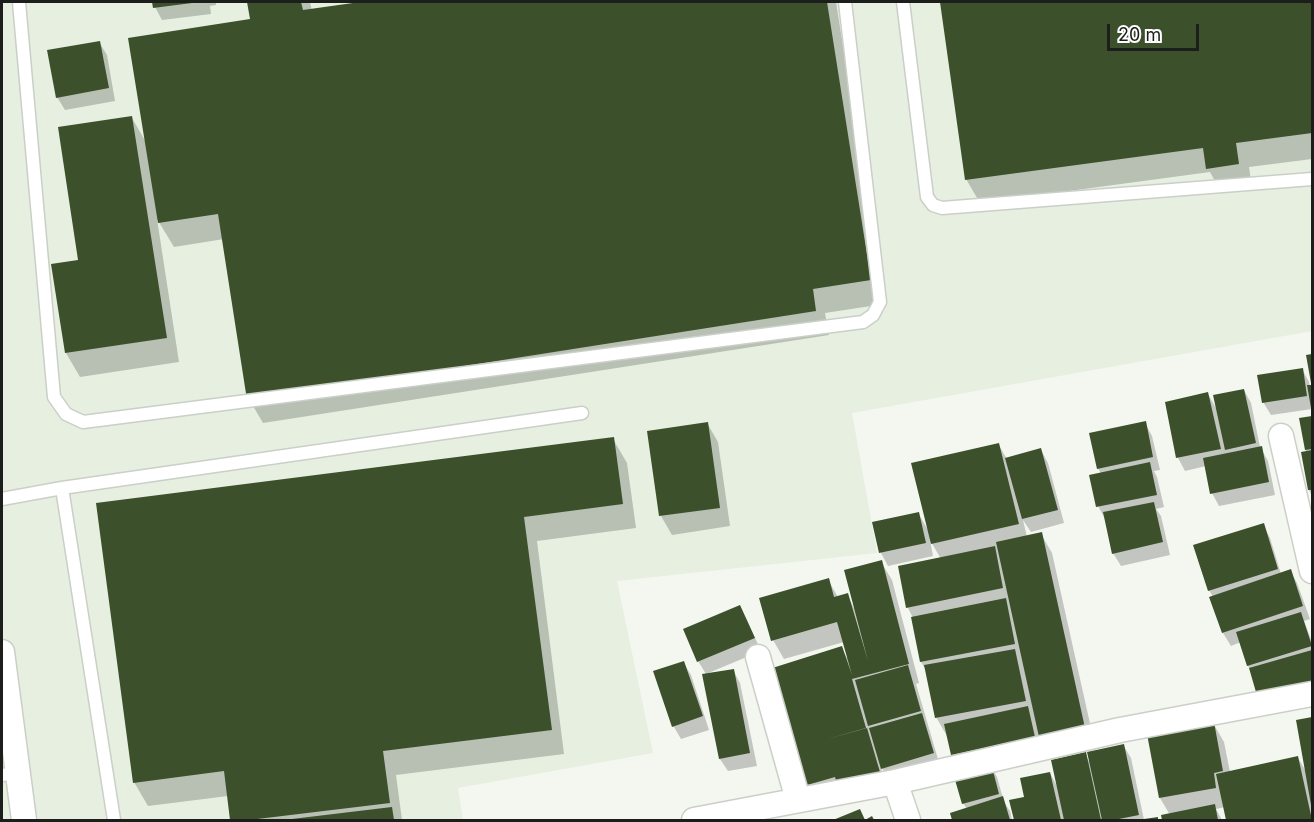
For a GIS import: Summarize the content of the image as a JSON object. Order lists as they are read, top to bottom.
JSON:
{
  "scale_bar": "20 m"
}
